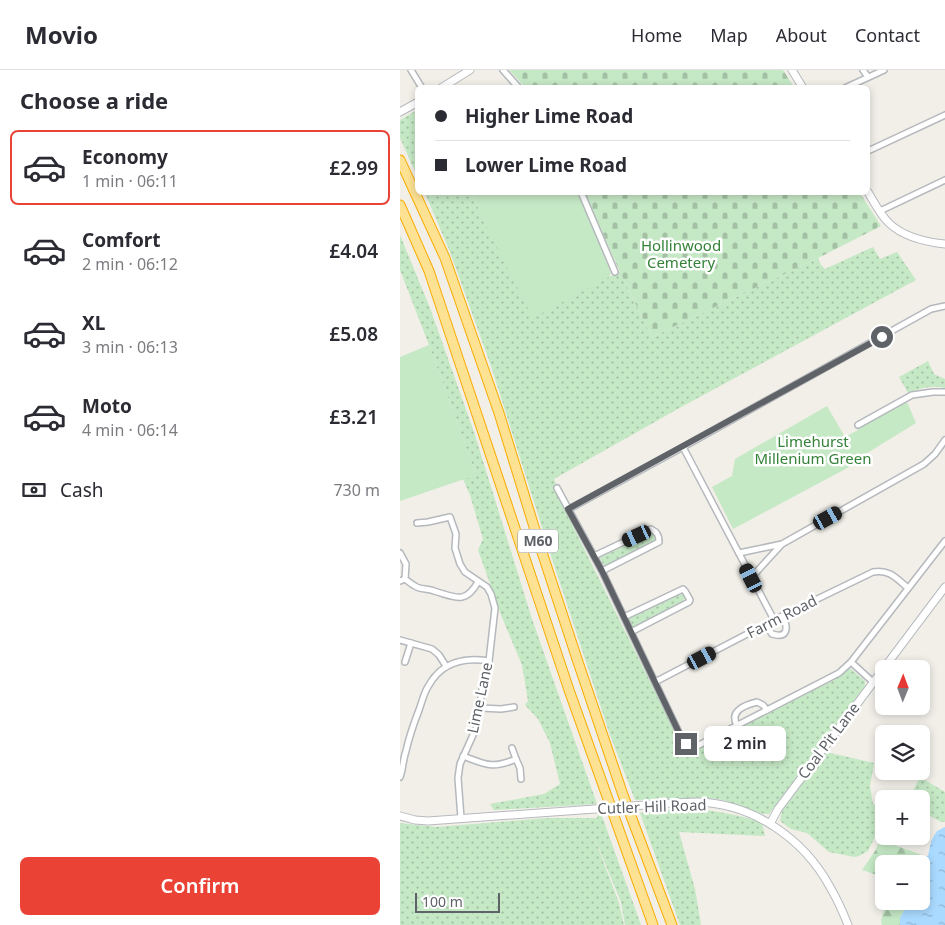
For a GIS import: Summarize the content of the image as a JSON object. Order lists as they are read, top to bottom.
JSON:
{
  "streets": {
    "highway": ["M60"],
    "street": [
      "Farm Road",
      "Lime Lane",
      "Coal Pit Lane",
      "Cutler Hill Road"
    ]
  },
  "crossings": [
    ["Lime Lane", "Cutler Hill Road"],
    ["Coal Pit Lane", "Cutler Hill Road"]
  ],
  "parks": ["Hollinwood Cemetery", "Limehurst Millenium Green"],
  "scale_bar": "100 m",
  "north": "top",
  "page": {
    "header": "Movio",
    "nav": [
      "Home",
      "Map",
      "About",
      "Contact"
    ],
    "heading": "Choose a ride",
    "banner": ["Higher Lime Road", "Lower Lime Road"],
    "list": [
      {
        "name": "Economy",
        "note": "1 min · 06:11",
        "value": "£2.99"
      },
      {
        "name": "Comfort",
        "note": "2 min · 06:12",
        "value": "£4.04"
      },
      {
        "name": "XL",
        "note": "3 min · 06:13",
        "value": "£5.08"
      },
      {
        "name": "Moto",
        "note": "4 min · 06:14",
        "value": "£3.21"
      }
    ],
    "pay": ["Cash", "730 m"],
    "map_buttons": ["+", "−"],
    "bubble": "2 min",
    "buttons": "Confirm",
    "scale": "100 m"
  }
}
